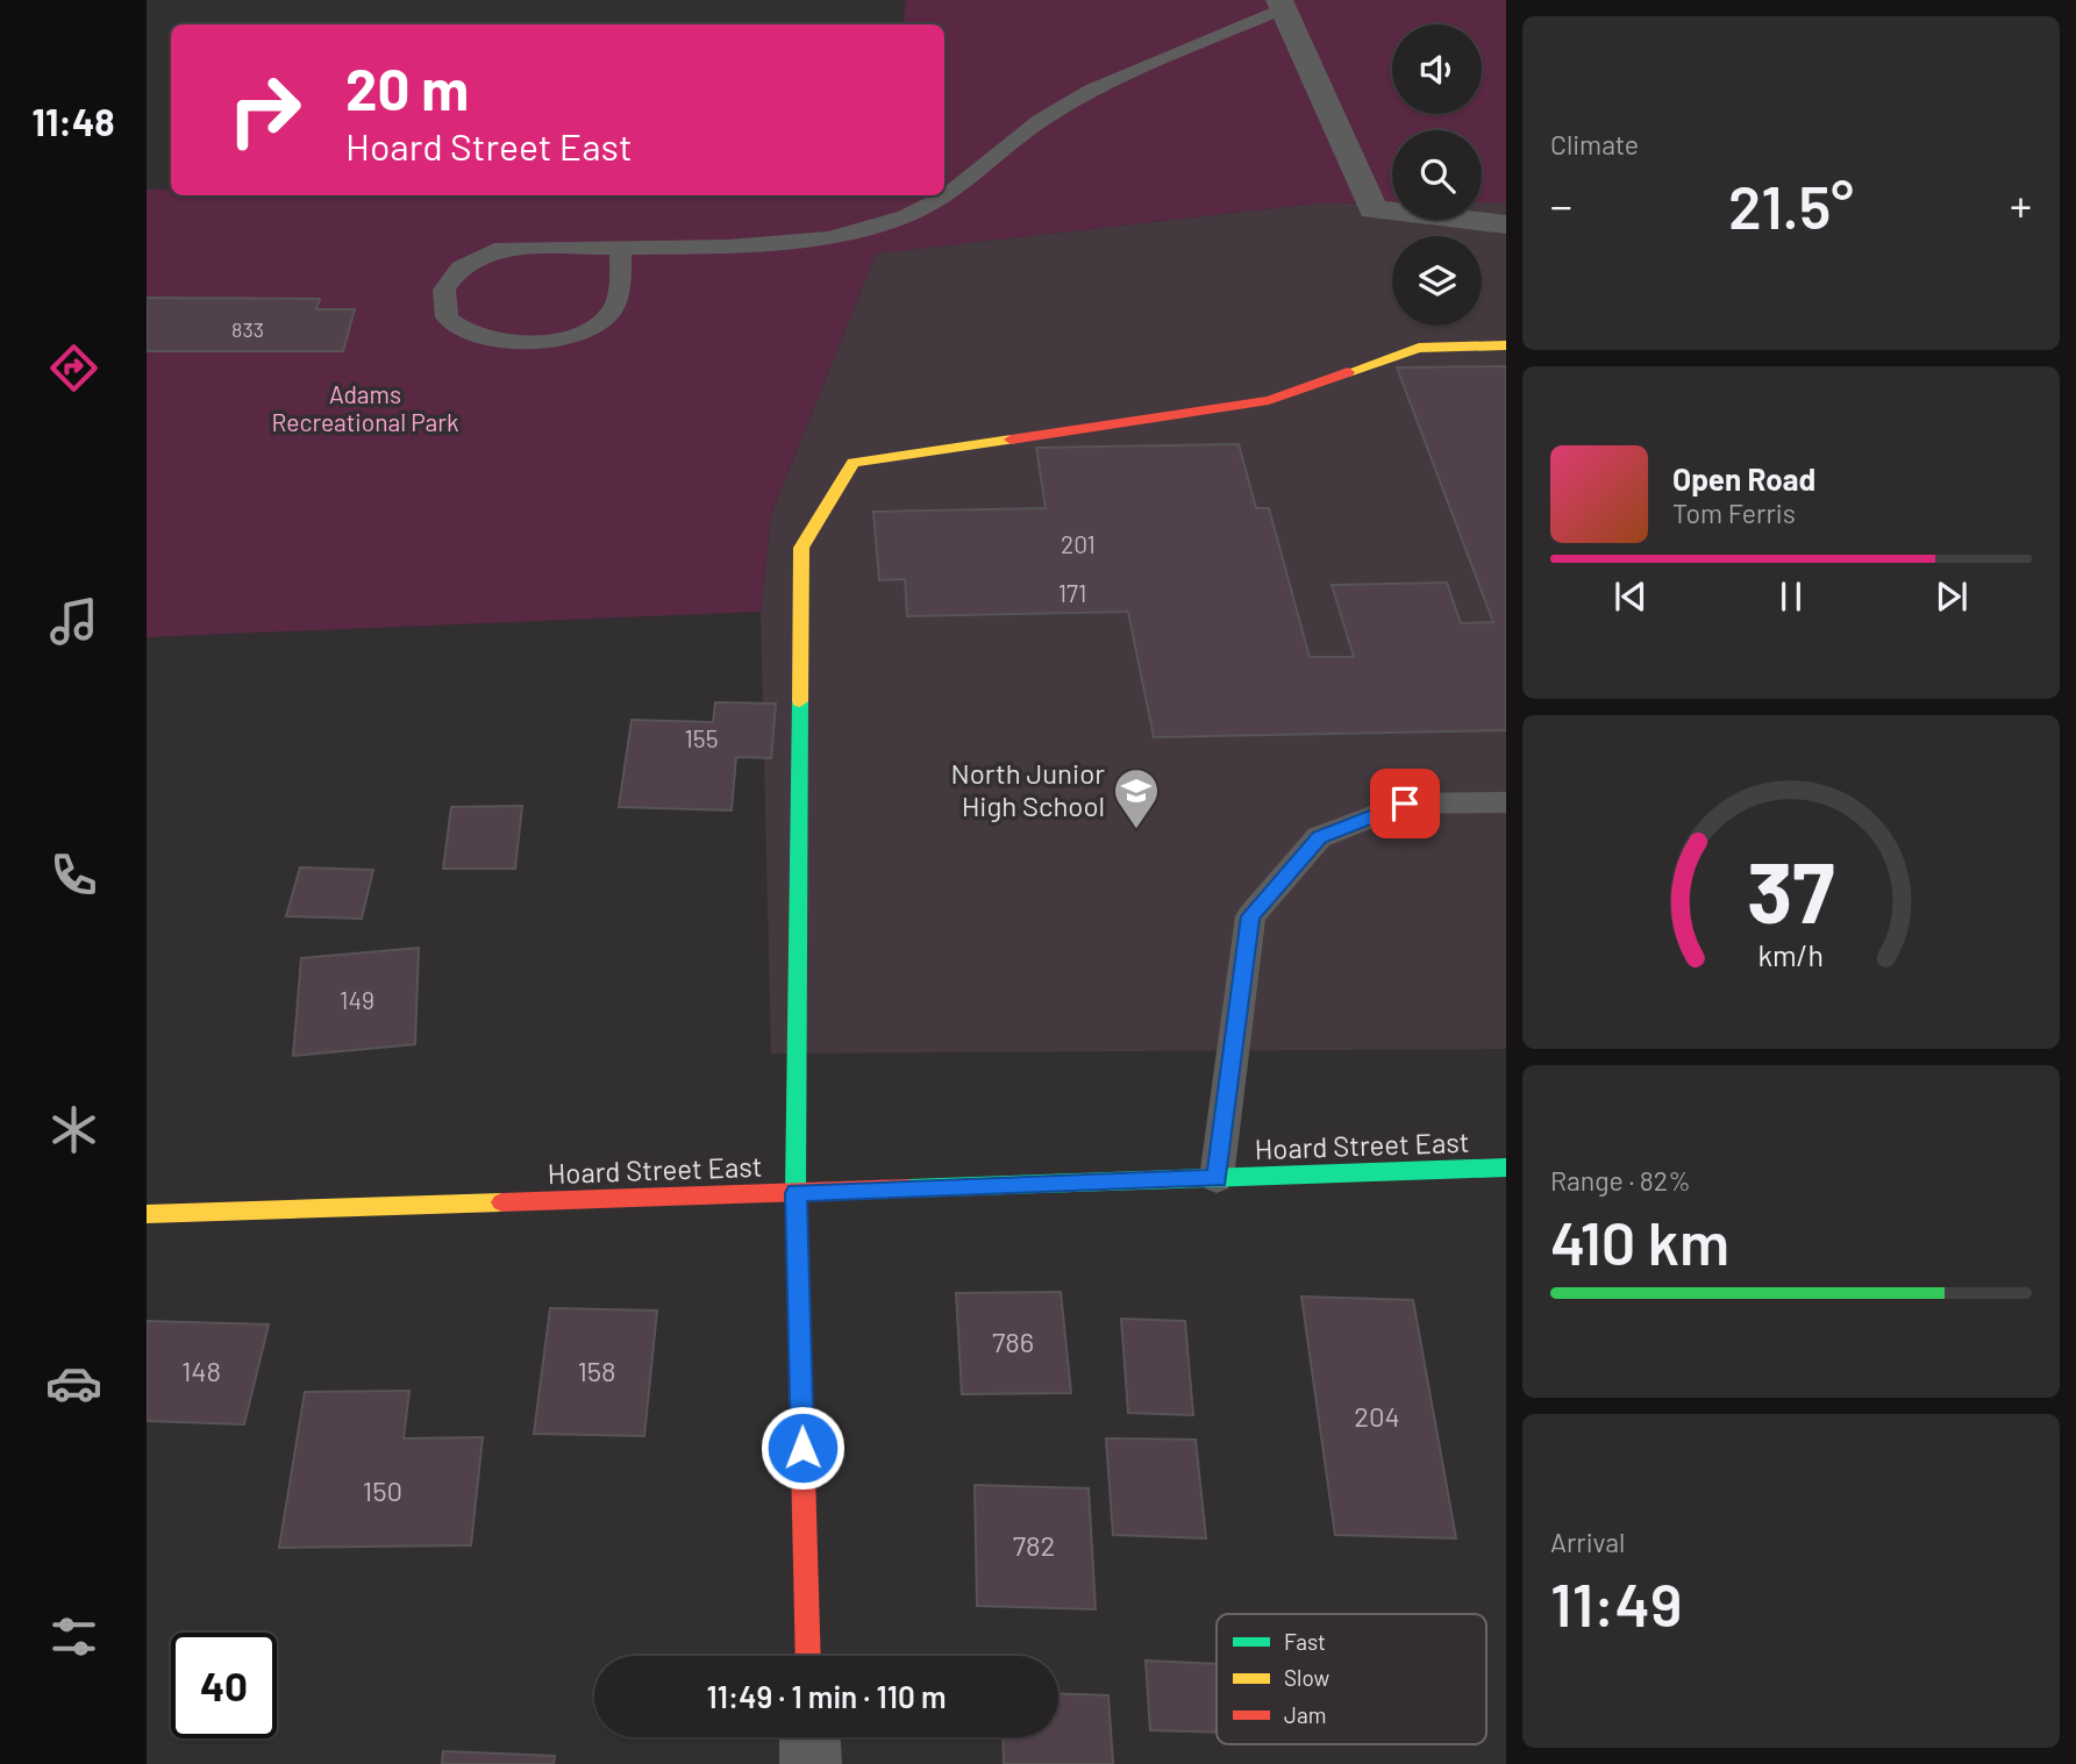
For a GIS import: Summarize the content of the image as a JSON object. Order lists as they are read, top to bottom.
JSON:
{
  "streets": {
    "street": ["Hoard Street East"]
  },
  "parks": ["Adams Recreational Park"],
  "places": {
    "school or university": ["North Junior High School"]
  },
  "house_numbers": [
    "833",
    "201",
    "171",
    "155",
    "149",
    "786",
    "148",
    "158",
    "204",
    "150",
    "782"
  ],
  "legend": ["Fast", "Slow", "Jam"],
  "page": {
    "tabs": "11:48",
    "tile": [
      "Climate",
      ["Range · 82%", "410 km"],
      ["Arrival", "11:49"]
    ],
    "turn": ["20 m", "Hoard Street East"],
    "heat": ["−", "21.5°", "+"],
    "song": ["Open Road", "Tom Ferris"],
    "limit": "40",
    "trip": "11:49 · 1 min · 110 m",
    "gauge": ["37", "km/h"]
  }
}
